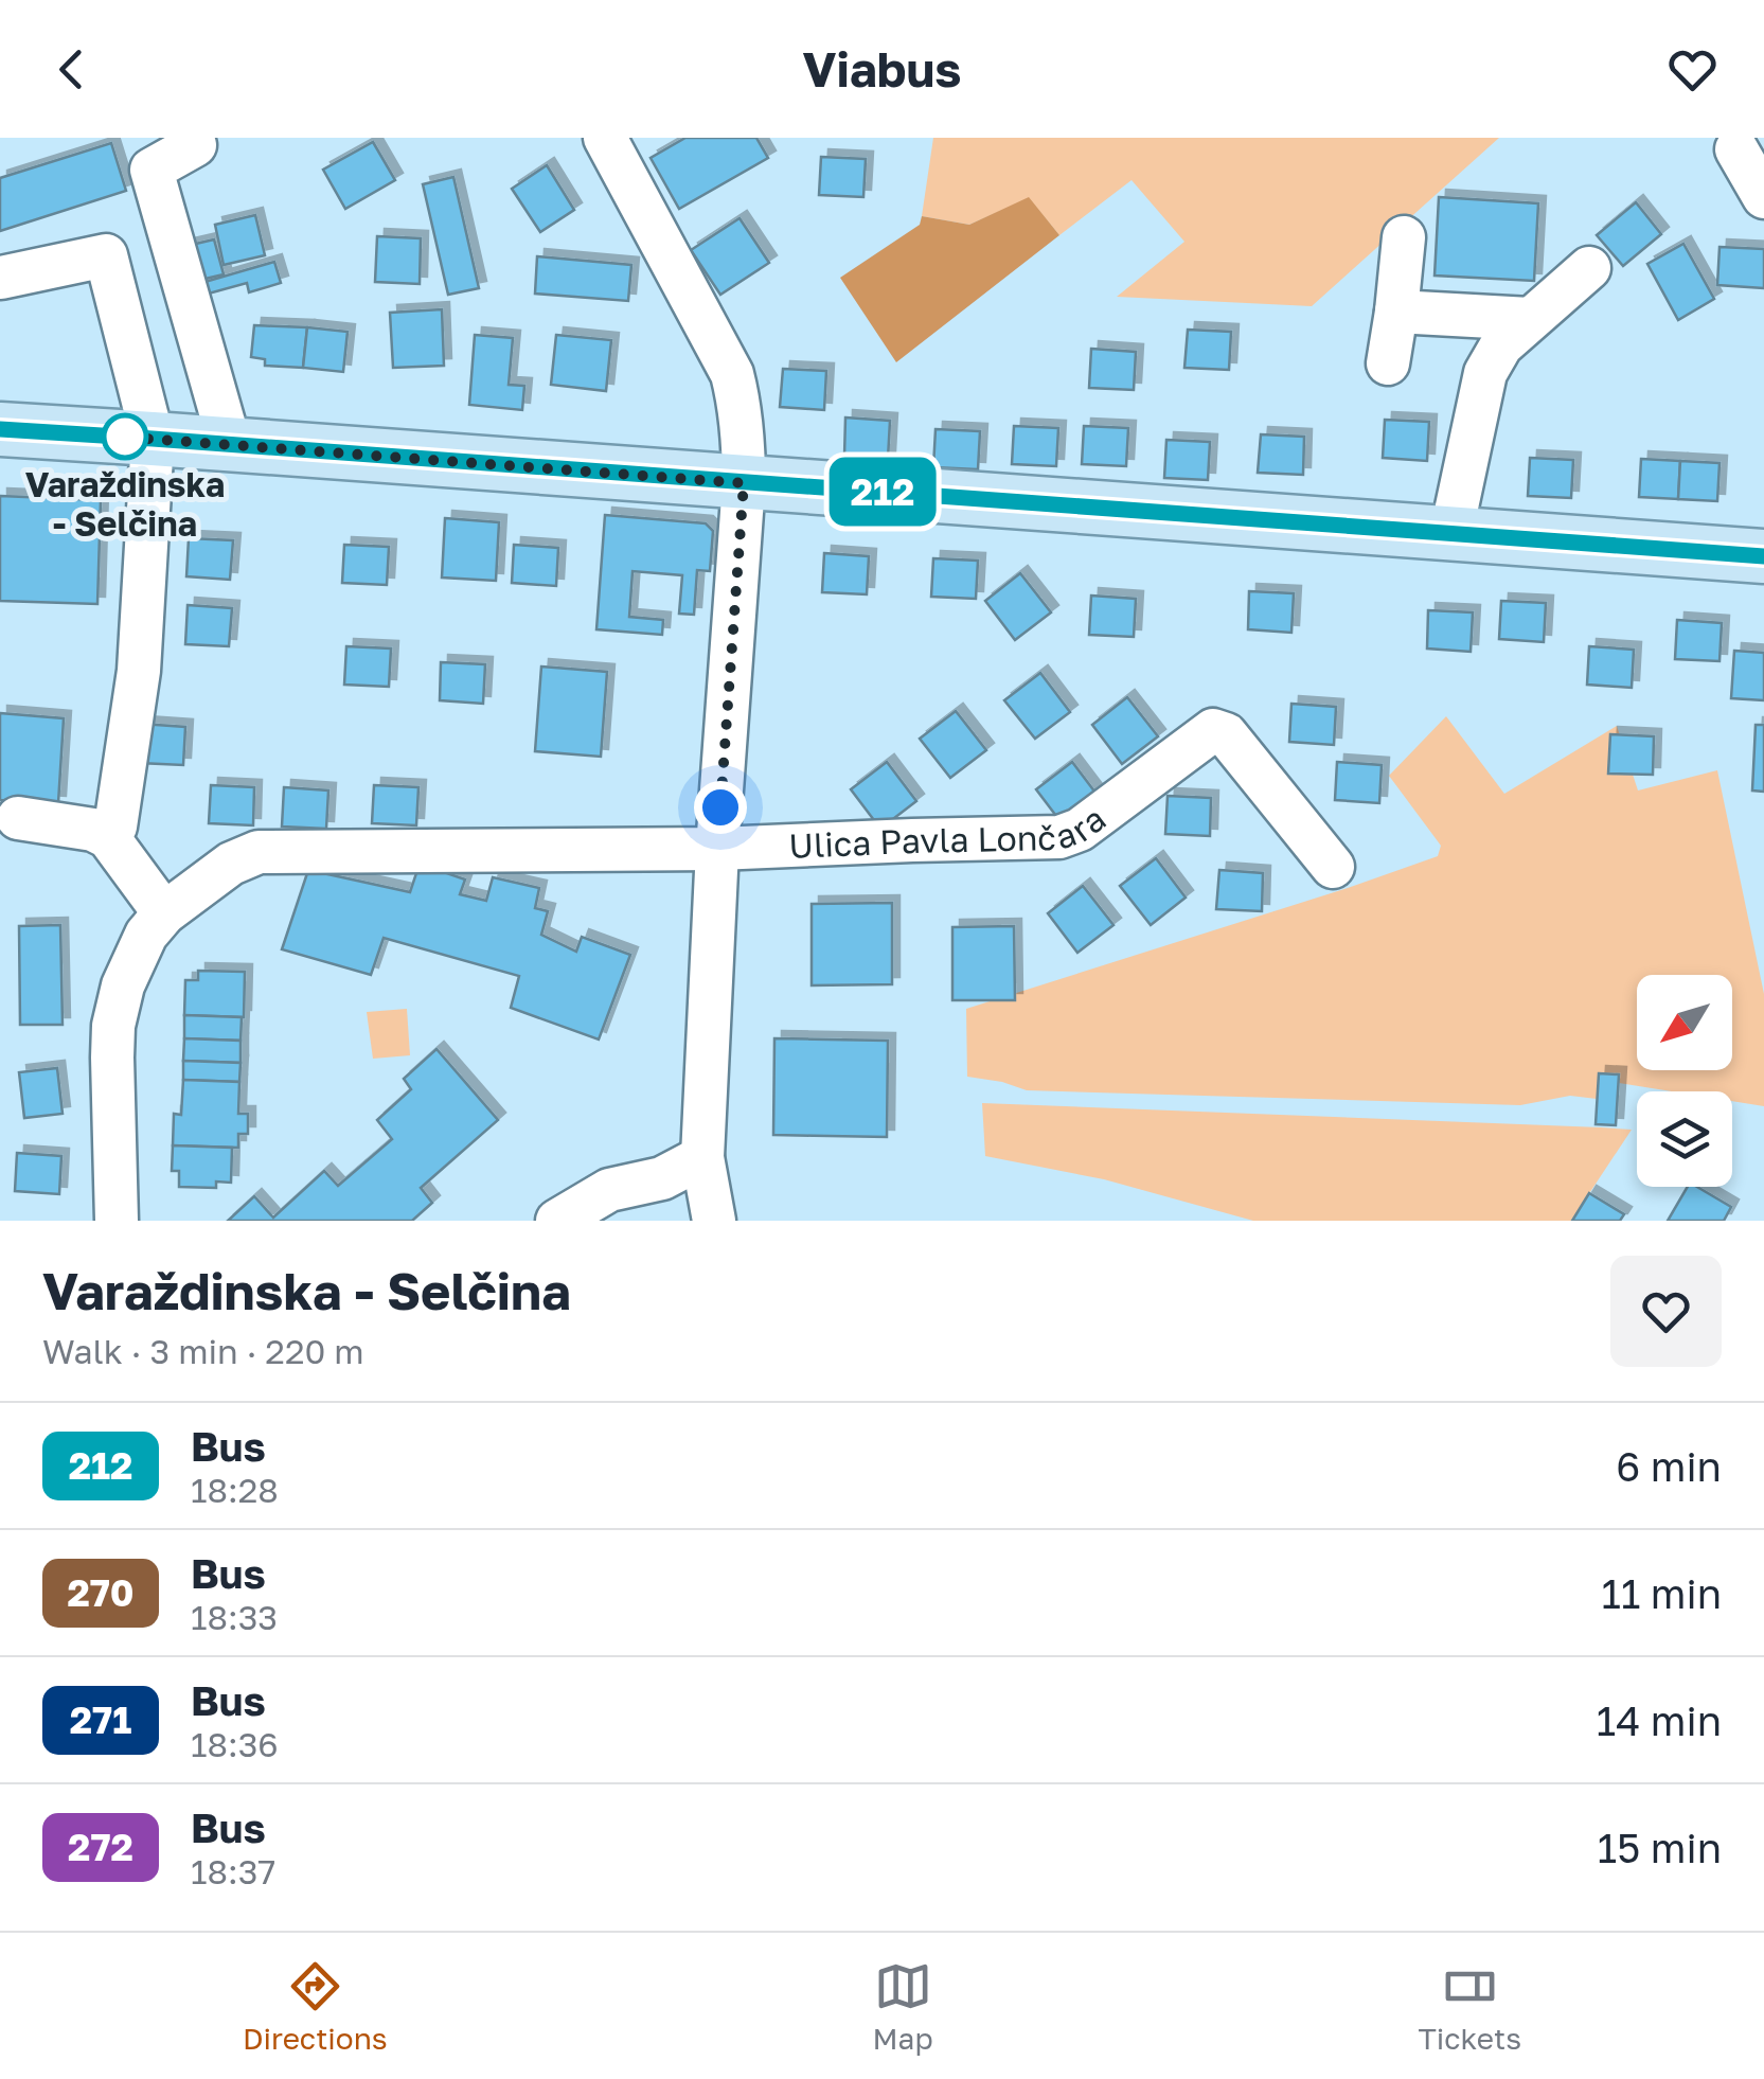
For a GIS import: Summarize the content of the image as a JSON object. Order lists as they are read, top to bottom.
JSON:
{
  "streets": {
    "street": ["Ulica Pavla Lončara"]
  },
  "places": ["Varaždinska - Selčina"],
  "lines": ["bus line 212"],
  "north": "bottom left",
  "page": {
    "header": "Viabus",
    "on_map": "212",
    "heading": ["Varaždinska - Selčina", "Walk · 3 min · 220 m"],
    "list": [
      {
        "mark": "212",
        "name": "Bus",
        "note": "18:28",
        "value": "6 min"
      },
      {
        "mark": "270",
        "name": "Bus",
        "note": "18:33",
        "value": "11 min"
      },
      {
        "mark": "271",
        "name": "Bus",
        "note": "18:36",
        "value": "14 min"
      },
      {
        "mark": "272",
        "name": "Bus",
        "note": "18:37",
        "value": "15 min"
      }
    ],
    "tabs": ["Directions", "Map", "Tickets"]
  }
}
